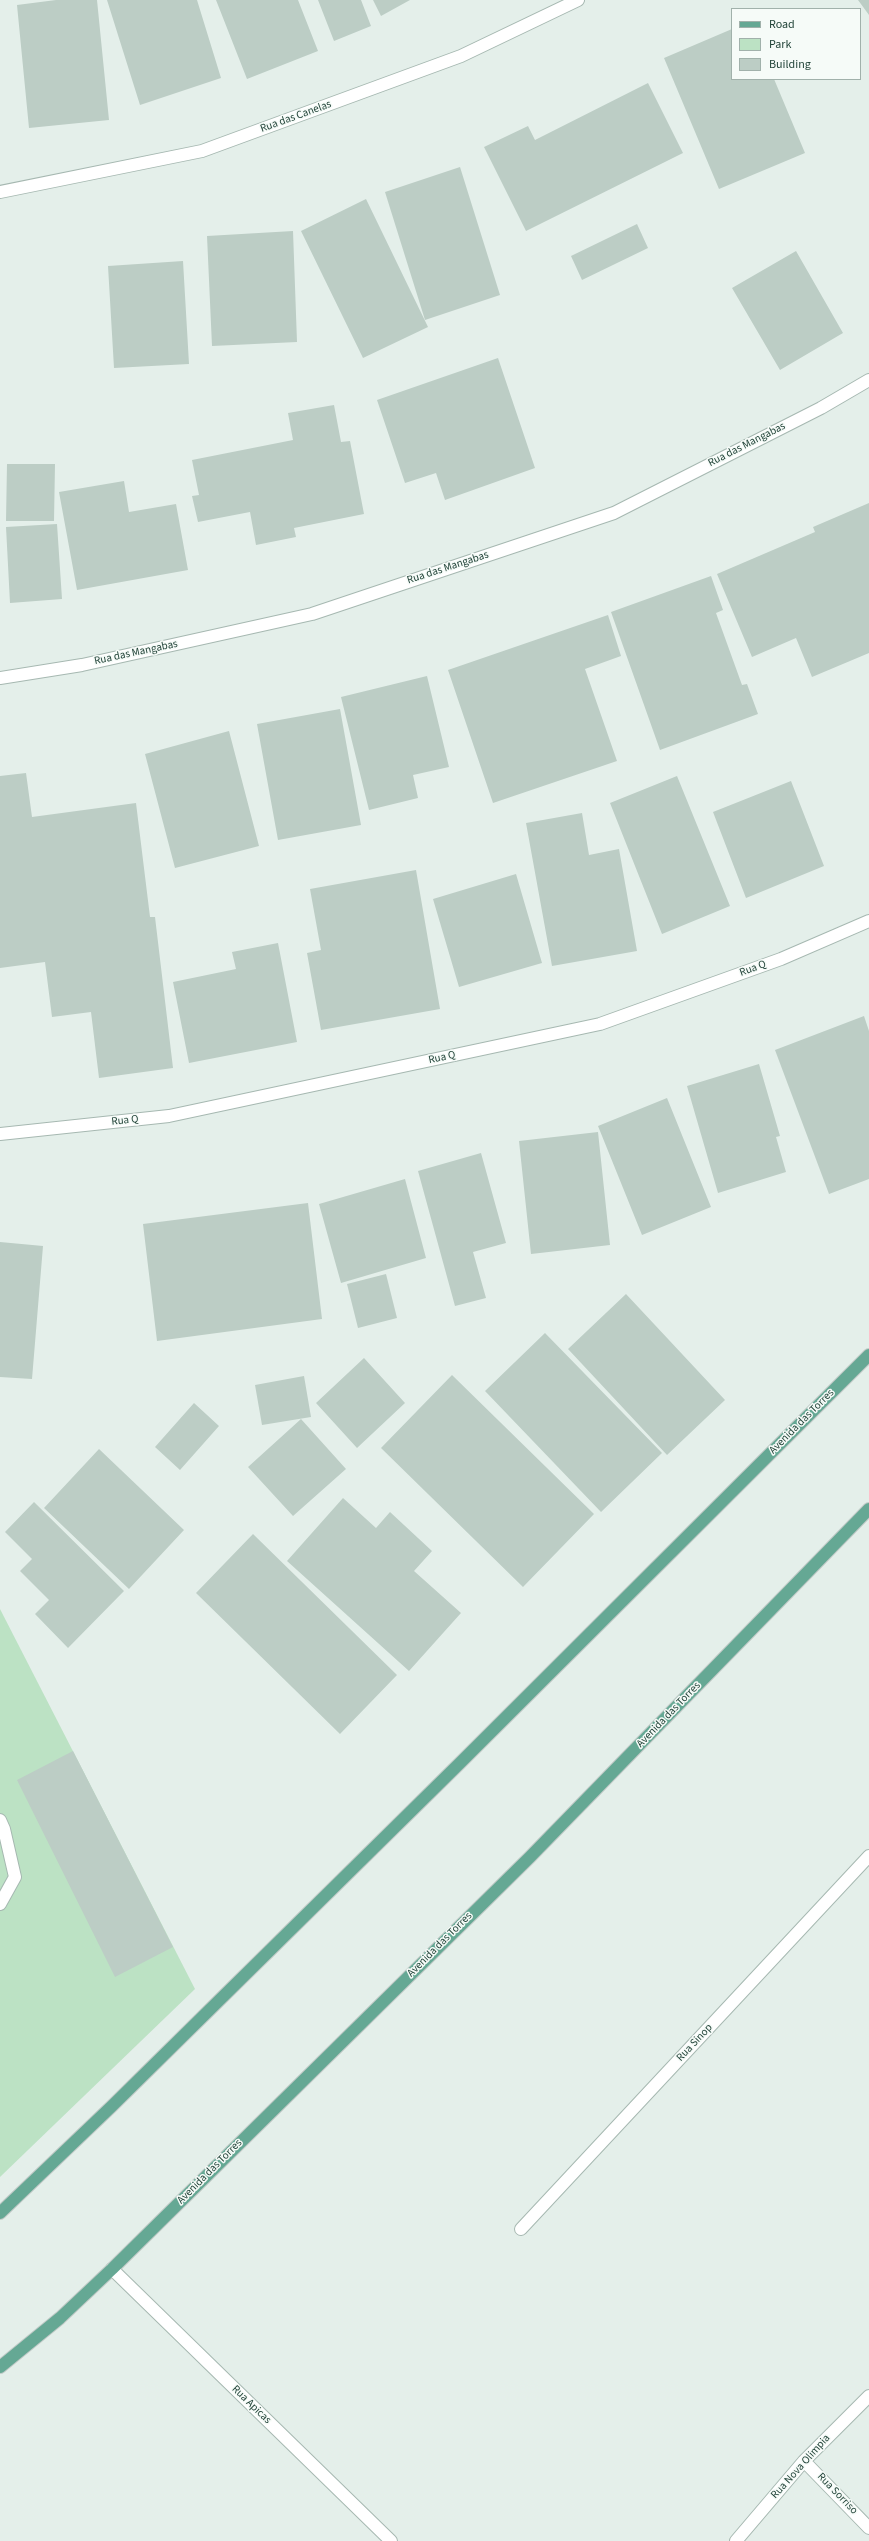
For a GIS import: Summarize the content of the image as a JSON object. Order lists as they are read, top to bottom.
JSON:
{
  "streets": {
    "main road": ["Avenida das Torres"],
    "street": [
      "Rua das Canelas",
      "Rua das Mangabas",
      "Rua Q",
      "Rua Sinop",
      "Rua Apicas",
      "Rua Nova Olimpia",
      "Rua Sorriso"
    ]
  },
  "crossings": [
    ["Avenida das Torres", "Rua Apicas"],
    ["Rua Nova Olimpia", "Rua Sorriso"]
  ],
  "legend": ["Road", "Park", "Building"]
}
